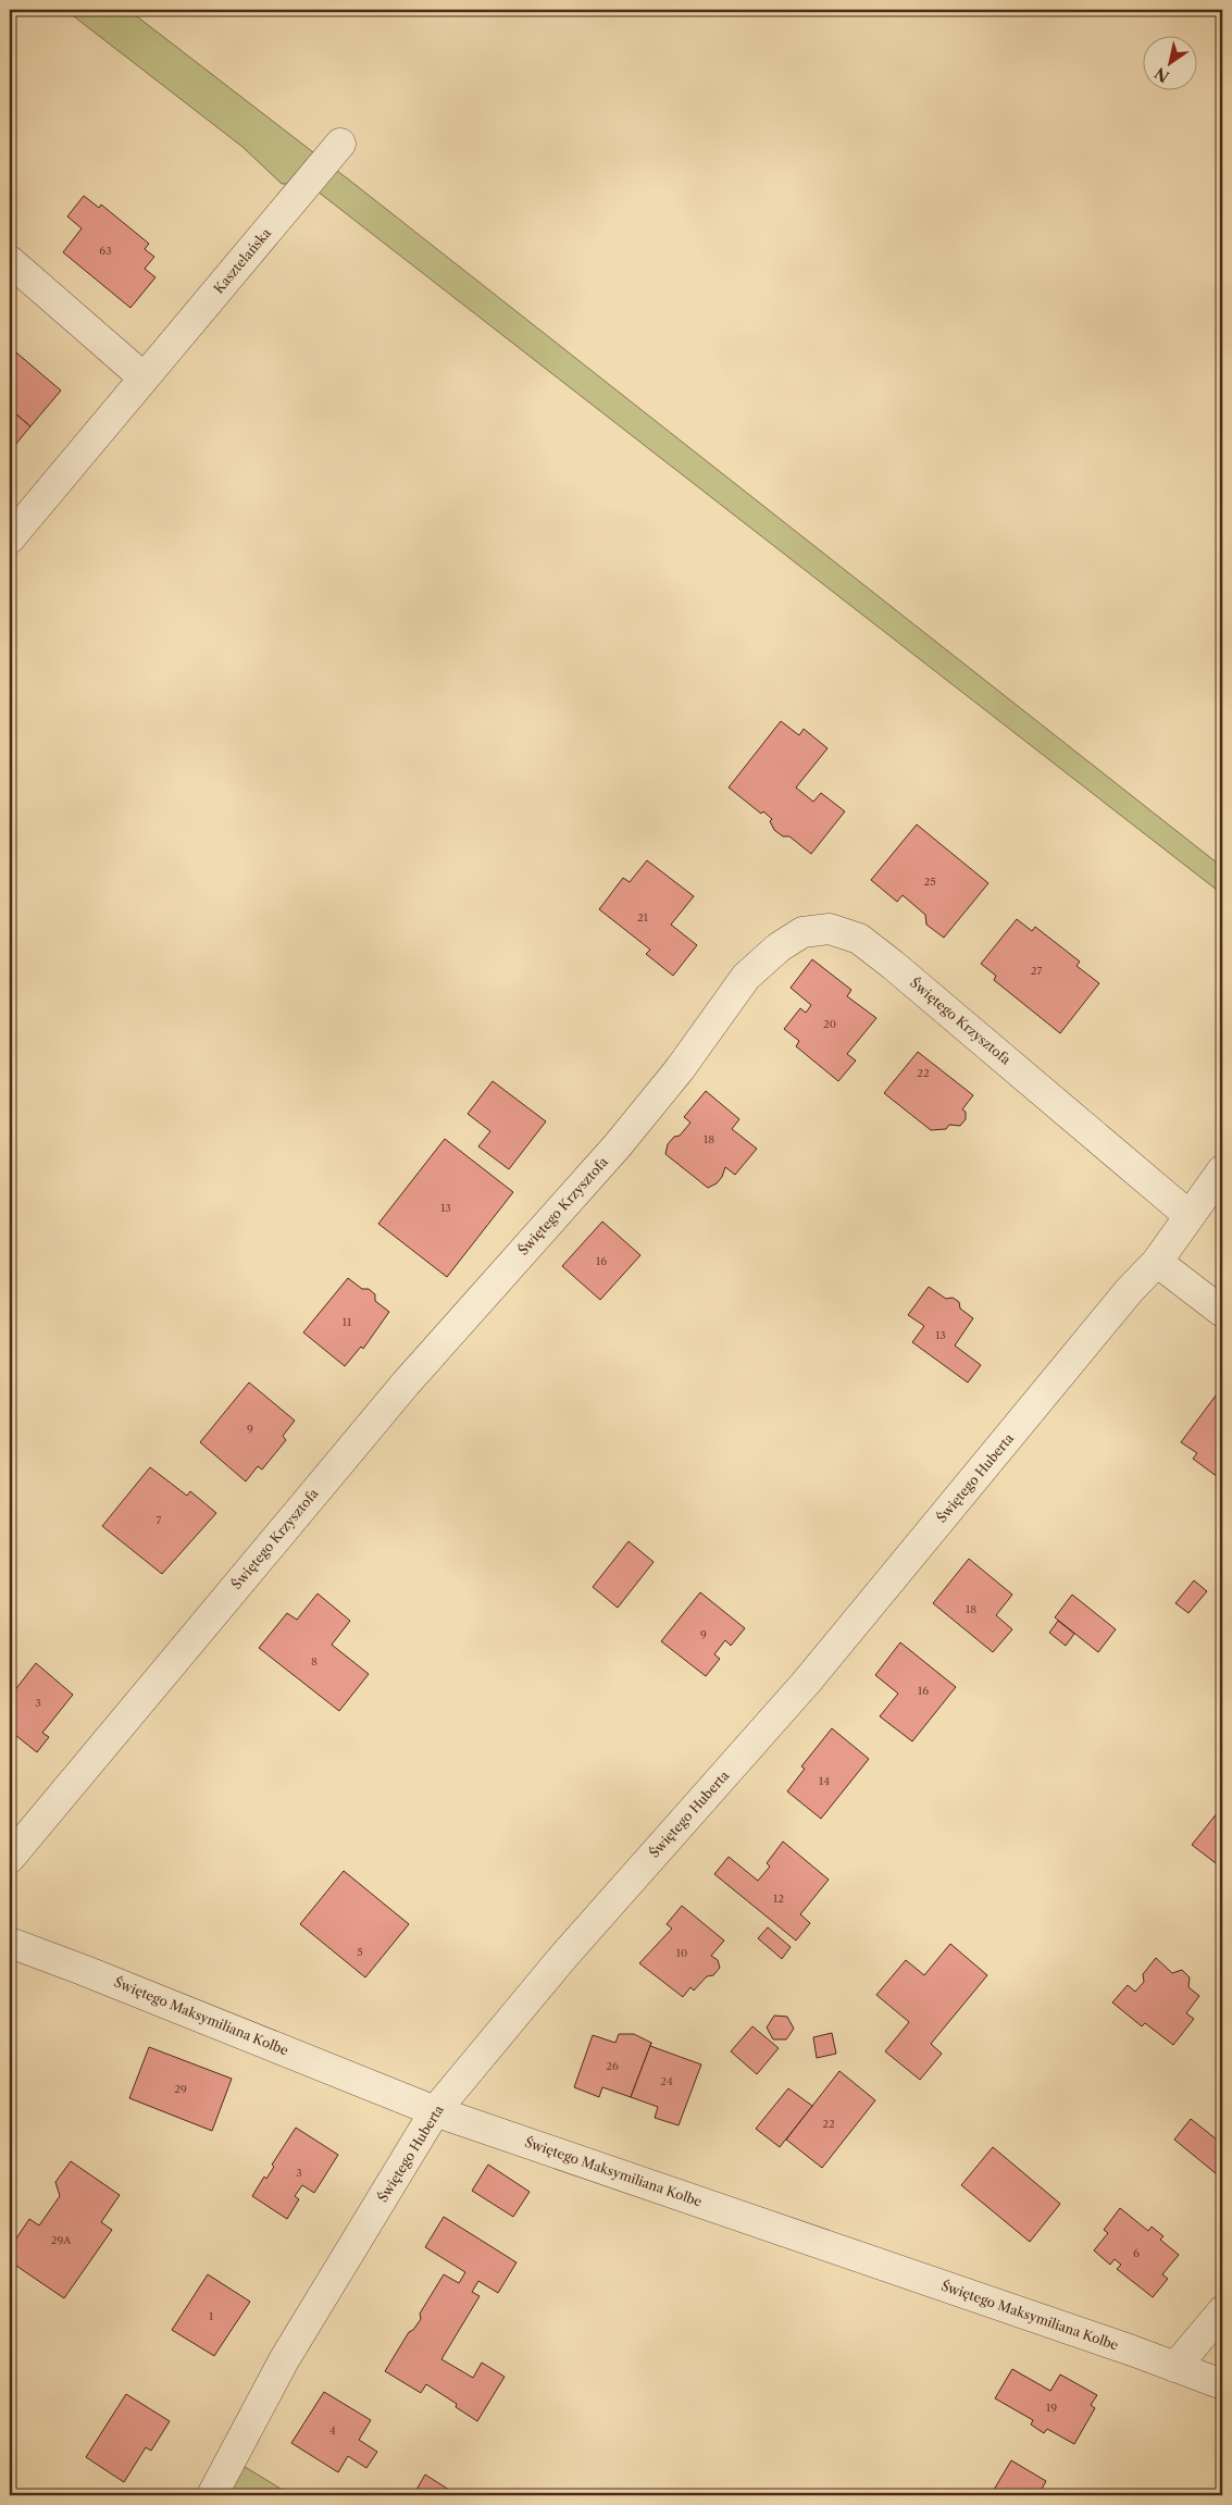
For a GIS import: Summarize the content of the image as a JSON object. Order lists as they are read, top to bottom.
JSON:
{
  "streets": {
    "street": [
      "Kasztelańska",
      "Świętego Krzysztofa",
      "Świętego Huberta",
      "Świętego Maksymiliana Kolbe"
    ]
  },
  "crossings": [
    ["Świętego Krzysztofa", "Świętego Huberta"],
    ["Świętego Huberta", "Świętego Maksymiliana Kolbe"]
  ],
  "house_numbers": [
    "63",
    "25",
    "21",
    "27",
    "20",
    "22",
    "18",
    "13",
    "16",
    "11",
    "13",
    "9",
    "7",
    "18",
    "9",
    "8",
    "16",
    "3",
    "14",
    "12",
    "5",
    "10",
    "26",
    "24",
    "29",
    "22",
    "3",
    "29A",
    "6",
    "1",
    "19",
    "4"
  ],
  "north": "bottom left"
}
